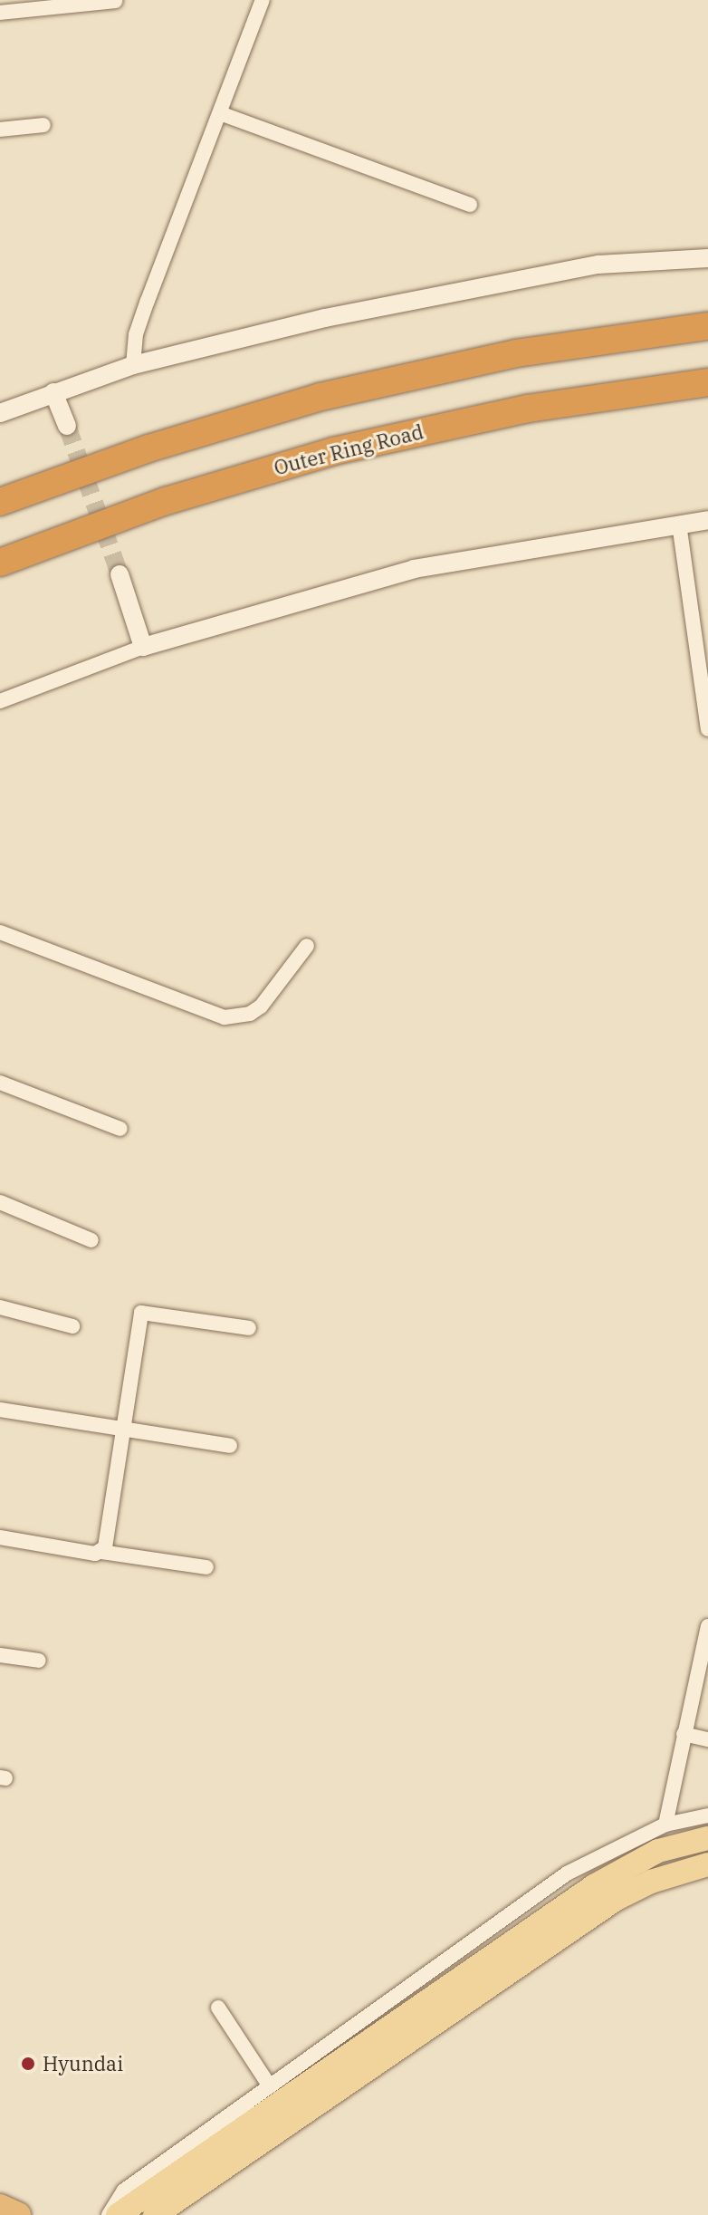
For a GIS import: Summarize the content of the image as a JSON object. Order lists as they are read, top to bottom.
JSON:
{
  "streets": {
    "highway": ["Outer Ring Road"]
  },
  "places": ["Hyundai"]
}
